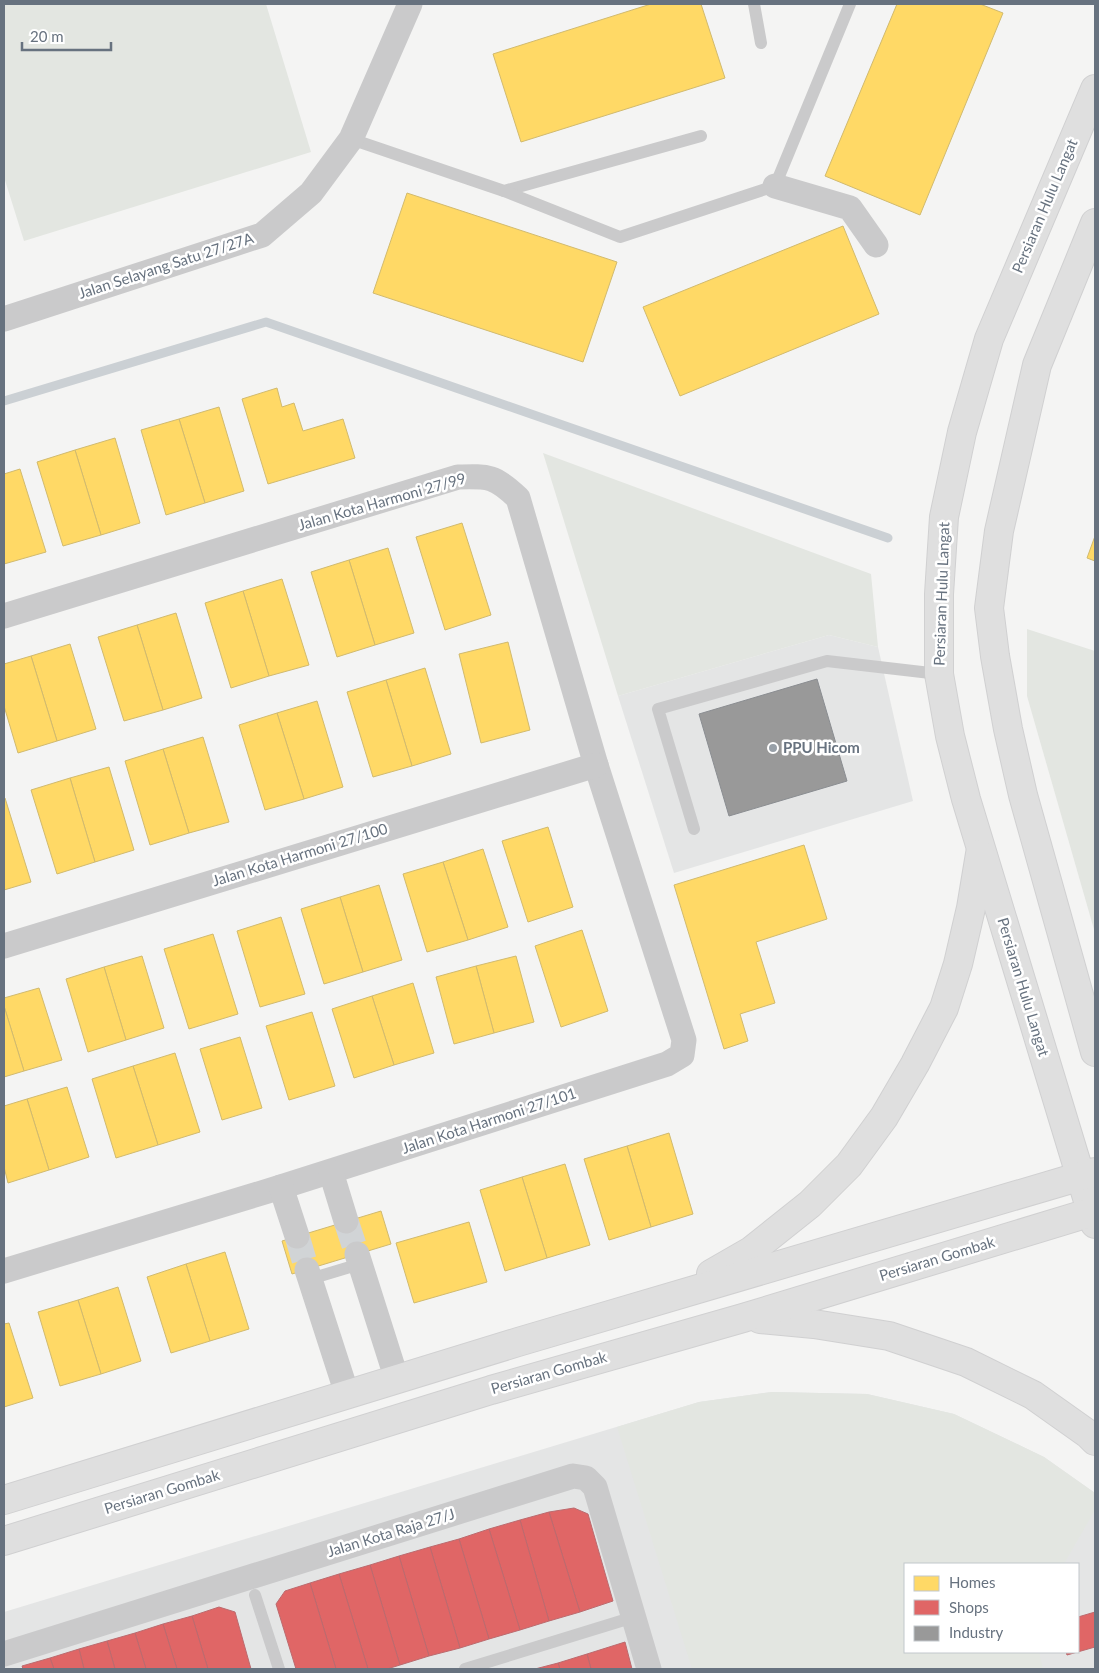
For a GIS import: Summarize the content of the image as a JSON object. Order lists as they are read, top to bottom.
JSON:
{
  "streets": {
    "main road": ["Persiaran Hulu Langat", "Persiaran Gombak"],
    "street": [
      "Jalan Selayang Satu 27/27A",
      "Jalan Kota Harmoni 27/99",
      "Jalan Kota Harmoni 27/100",
      "Jalan Kota Harmoni 27/101",
      "Jalan Kota Raja 27/J"
    ]
  },
  "crossings": [
    ["Persiaran Hulu Langat", "Persiaran Gombak"],
    ["Jalan Kota Harmoni 27/99", "Jalan Kota Harmoni 27/100"],
    ["Jalan Kota Harmoni 27/99", "Jalan Kota Harmoni 27/101"],
    ["Jalan Kota Harmoni 27/100", "Jalan Kota Harmoni 27/101"]
  ],
  "places": ["PPU Hicom"],
  "legend": ["Homes", "Shops", "Industry"],
  "scale_bar": "20 m"
}
